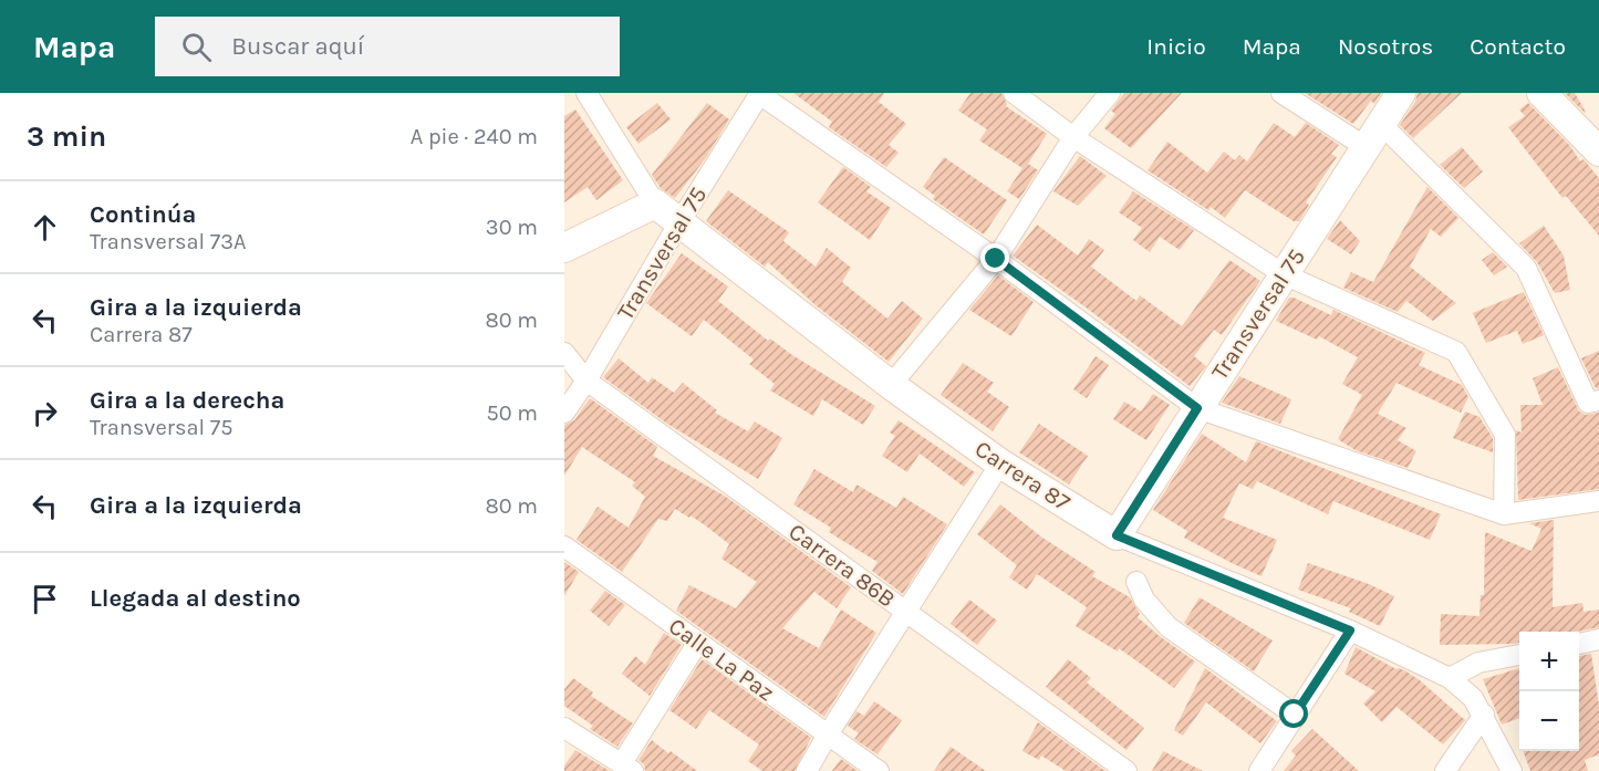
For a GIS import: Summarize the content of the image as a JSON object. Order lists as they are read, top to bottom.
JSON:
{
  "streets": {
    "street": [
      "Transversal 75",
      "Carrera 87",
      "Carrera 86B",
      "Calle La Paz"
    ]
  },
  "crossings": [
    ["Transversal 75", "Carrera 87"],
    ["Transversal 75", "Carrera 86B"]
  ],
  "page": {
    "header": "Mapa",
    "search": "Buscar aquí",
    "nav": [
      "Inicio",
      "Mapa",
      "Nosotros",
      "Contacto"
    ],
    "heading": ["3 min", "A pie · 240 m"],
    "list": [
      ["Continúa", "Transversal 73A", "30 m"],
      ["Gira a la izquierda", "Carrera 87", "80 m"],
      ["Gira a la derecha", "Transversal 75", "50 m"],
      ["Gira a la izquierda", "80 m"],
      "Llegada al destino"
    ],
    "map_buttons": ["+", "−"]
  }
}
